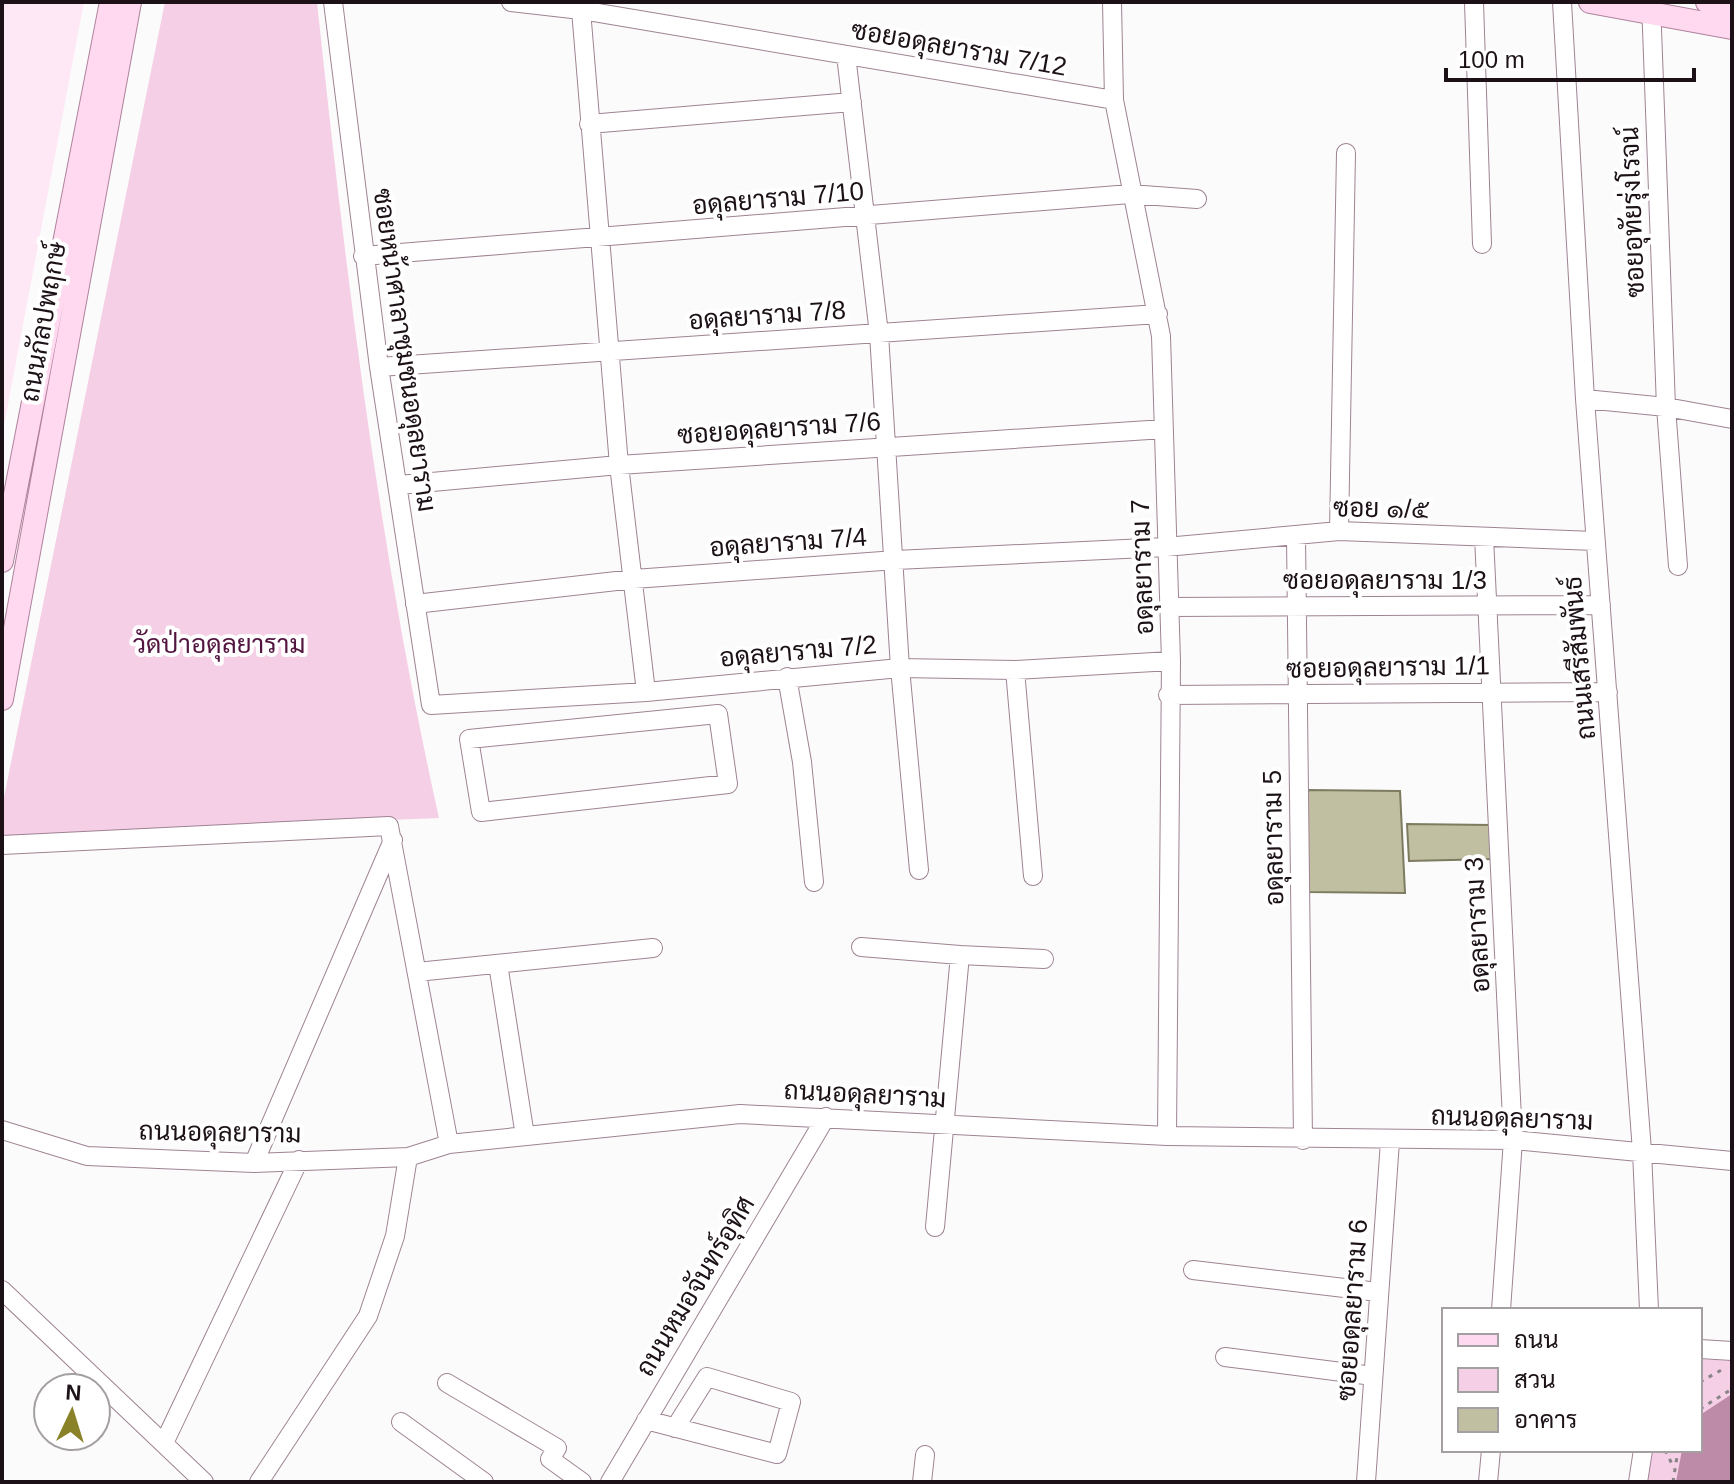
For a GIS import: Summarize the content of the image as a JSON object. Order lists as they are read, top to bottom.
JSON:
{
  "streets": {
    "main road": ["ถนนกัลปพฤกษ์"],
    "street": [
      "ซอยอดุลยาราม 7/12",
      "อดุลยาราม 7/10",
      "ซอยอุทัยรุ่งโรจน์",
      "อดุลยาราม 7/8",
      "ซอยหน้าศาลาชุมชนอดุลยาราม",
      "ซอยอดุลยาราม 7/6",
      "ซอย ๑/๕",
      "อดุลยาราม 7/4",
      "อดุลยาราม 7",
      "ซอยอดุลยาราม 1/3",
      "อดุลยาราม 7/2",
      "ถนนเสรีสัมพันธ์",
      "ซอยอดุลยาราม 1/1",
      "อดุลยาราม 5",
      "อดุลยาราม 3",
      "ถนนอดุลยาราม",
      "ถนนหมอจันทร์อุทิศ",
      "ซอยอดุลยาราม 6"
    ]
  },
  "crossings": [
    ["ซอยอดุลยาราม 7/12", "อดุลยาราม 7"],
    ["อดุลยาราม 7/10", "ซอยหน้าศาลาชุมชนอดุลยาราม"],
    ["อดุลยาราม 7/10", "อดุลยาราม 7"],
    ["อดุลยาราม 7/8", "ซอยหน้าศาลาชุมชนอดุลยาราม"],
    ["อดุลยาราม 7/8", "อดุลยาราม 7"],
    ["ซอยหน้าศาลาชุมชนอดุลยาราม", "ซอยอดุลยาราม 7/6"],
    ["ซอยหน้าศาลาชุมชนอดุลยาราม", "อดุลยาราม 7/4"],
    ["ซอยหน้าศาลาชุมชนอดุลยาราม", "อดุลยาราม 7/2"],
    ["ซอยอดุลยาราม 7/6", "อดุลยาราม 7"],
    ["ซอย ๑/๕", "อดุลยาราม 7/4"],
    ["ซอย ๑/๕", "อดุลยาราม 7"],
    ["ซอย ๑/๕", "ถนนเสรีสัมพันธ์"],
    ["ซอย ๑/๕", "อดุลยาราม 5"],
    ["ซอย ๑/๕", "อดุลยาราม 3"],
    ["อดุลยาราม 7/4", "อดุลยาราม 7"],
    ["อดุลยาราม 7", "ซอยอดุลยาราม 1/3"],
    ["อดุลยาราม 7", "อดุลยาราม 7/2"],
    ["อดุลยาราม 7", "ซอยอดุลยาราม 1/1"],
    ["อดุลยาราม 7", "ถนนอดุลยาราม"],
    ["ซอยอดุลยาราม 1/3", "ถนนเสรีสัมพันธ์"],
    ["ซอยอดุลยาราม 1/3", "อดุลยาราม 5"],
    ["ซอยอดุลยาราม 1/3", "อดุลยาราม 3"],
    ["ถนนเสรีสัมพันธ์", "ซอยอดุลยาราม 1/1"],
    ["ถนนเสรีสัมพันธ์", "ถนนอดุลยาราม"],
    ["ซอยอดุลยาราม 1/1", "อดุลยาราม 5"],
    ["ซอยอดุลยาราม 1/1", "อดุลยาราม 3"],
    ["อดุลยาราม 5", "ถนนอดุลยาราม"],
    ["อดุลยาราม 3", "ถนนอดุลยาราม"],
    ["ถนนอดุลยาราม", "ถนนหมอจันทร์อุทิศ"],
    ["ถนนอดุลยาราม", "ซอยอดุลยาราม 6"]
  ],
  "parks": ["วัดป่าอดุลยาราม"],
  "legend": ["ถนน", "สวน", "อาคาร"],
  "scale_bar": "100 m",
  "north": "top"
}
